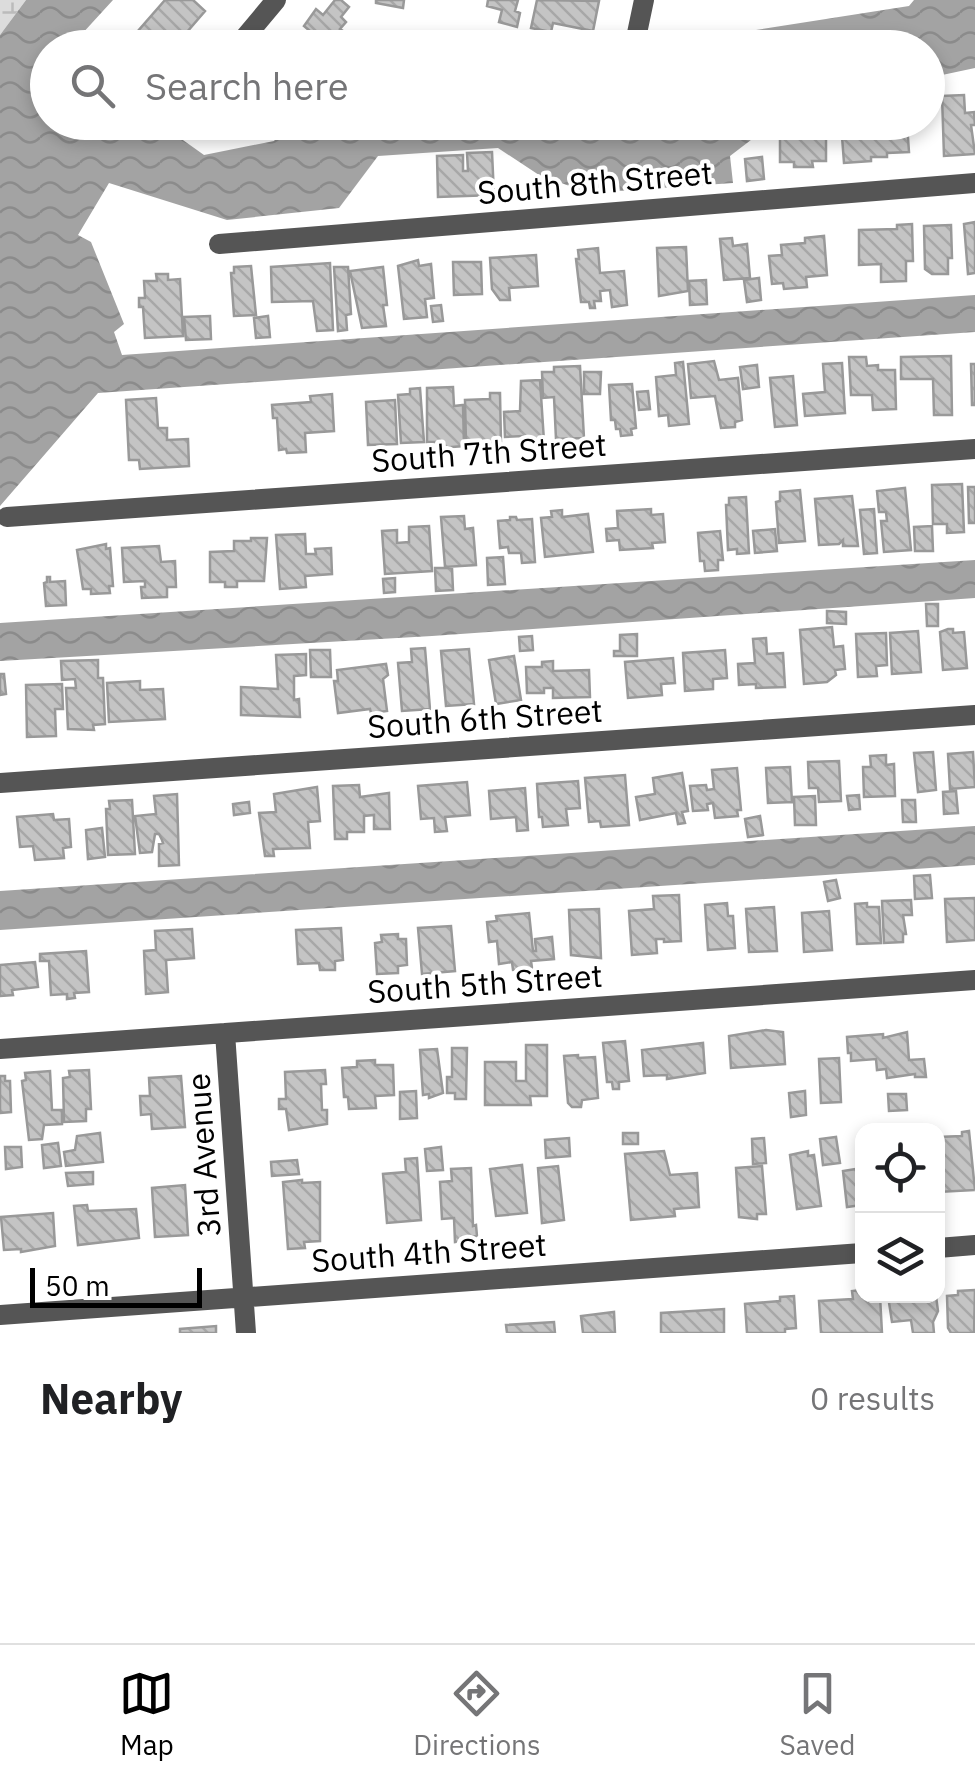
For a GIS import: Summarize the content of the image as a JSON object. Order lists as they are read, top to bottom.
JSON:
{
  "streets": {
    "street": [
      "South 8th Street",
      "South 7th Street",
      "South 6th Street",
      "South 5th Street",
      "3rd Avenue",
      "South 4th Street"
    ]
  },
  "crossings": [
    ["South 5th Street", "3rd Avenue"],
    ["3rd Avenue", "South 4th Street"]
  ],
  "scale_bar": "50 m",
  "page": {
    "search": "Search here",
    "scale": "50 m",
    "heading": ["Nearby", "0 results"],
    "nav": ["Map", "Directions", "Saved"]
  }
}
